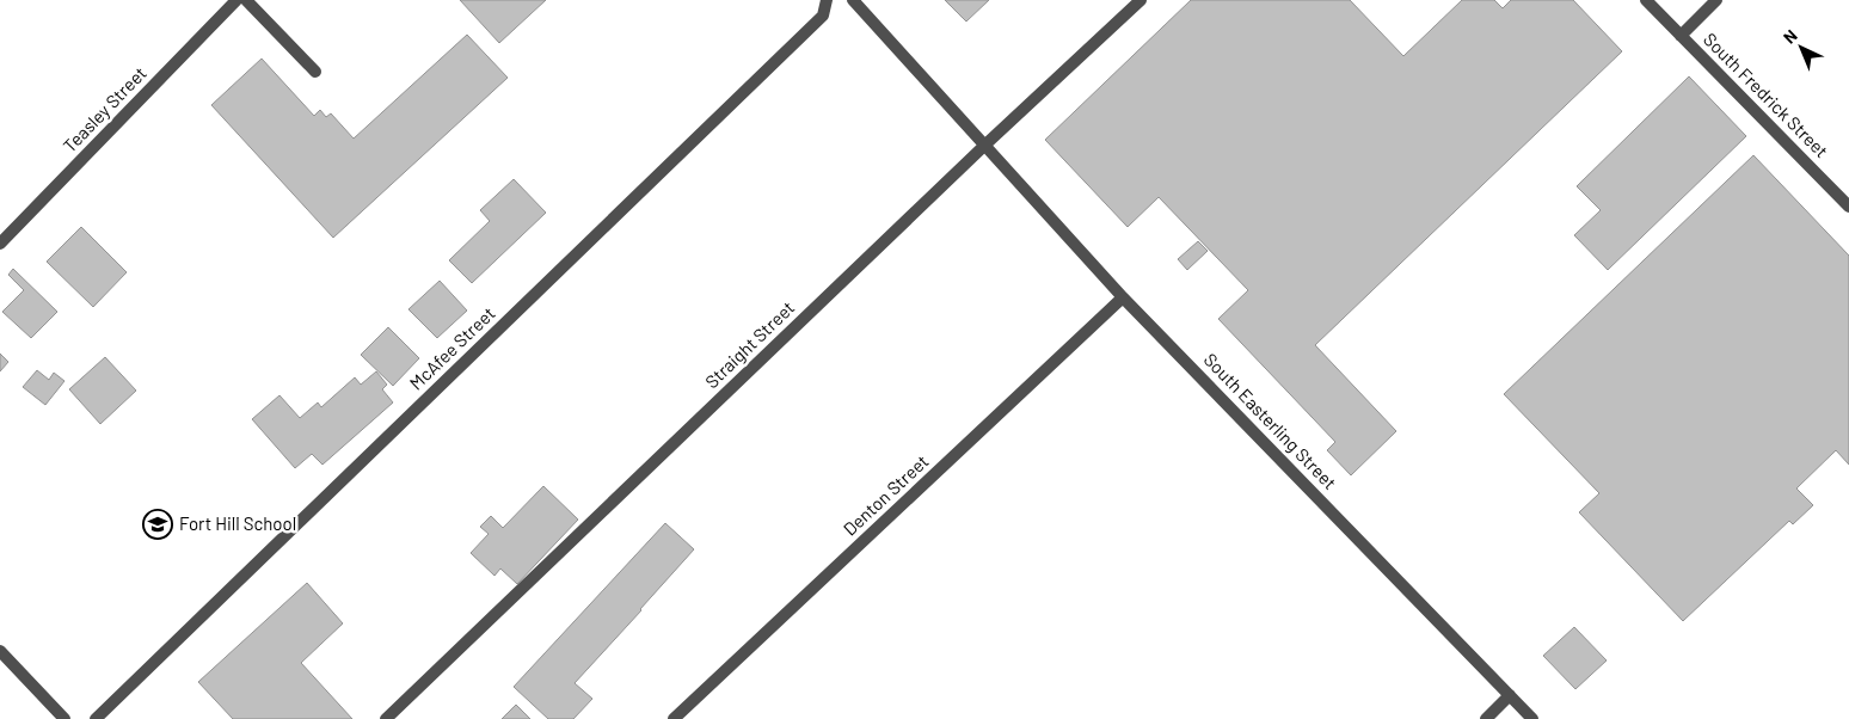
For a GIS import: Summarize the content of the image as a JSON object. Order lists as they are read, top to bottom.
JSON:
{
  "streets": {
    "street": [
      "South Fredrick Street",
      "Teasley Street",
      "Straight Street",
      "McAfee Street",
      "South Easterling Street",
      "Denton Street"
    ]
  },
  "crossings": [
    ["Straight Street", "South Easterling Street"],
    ["South Easterling Street", "Denton Street"]
  ],
  "places": {
    "school or university": ["Fort Hill School"]
  },
  "north": "top left"
}
